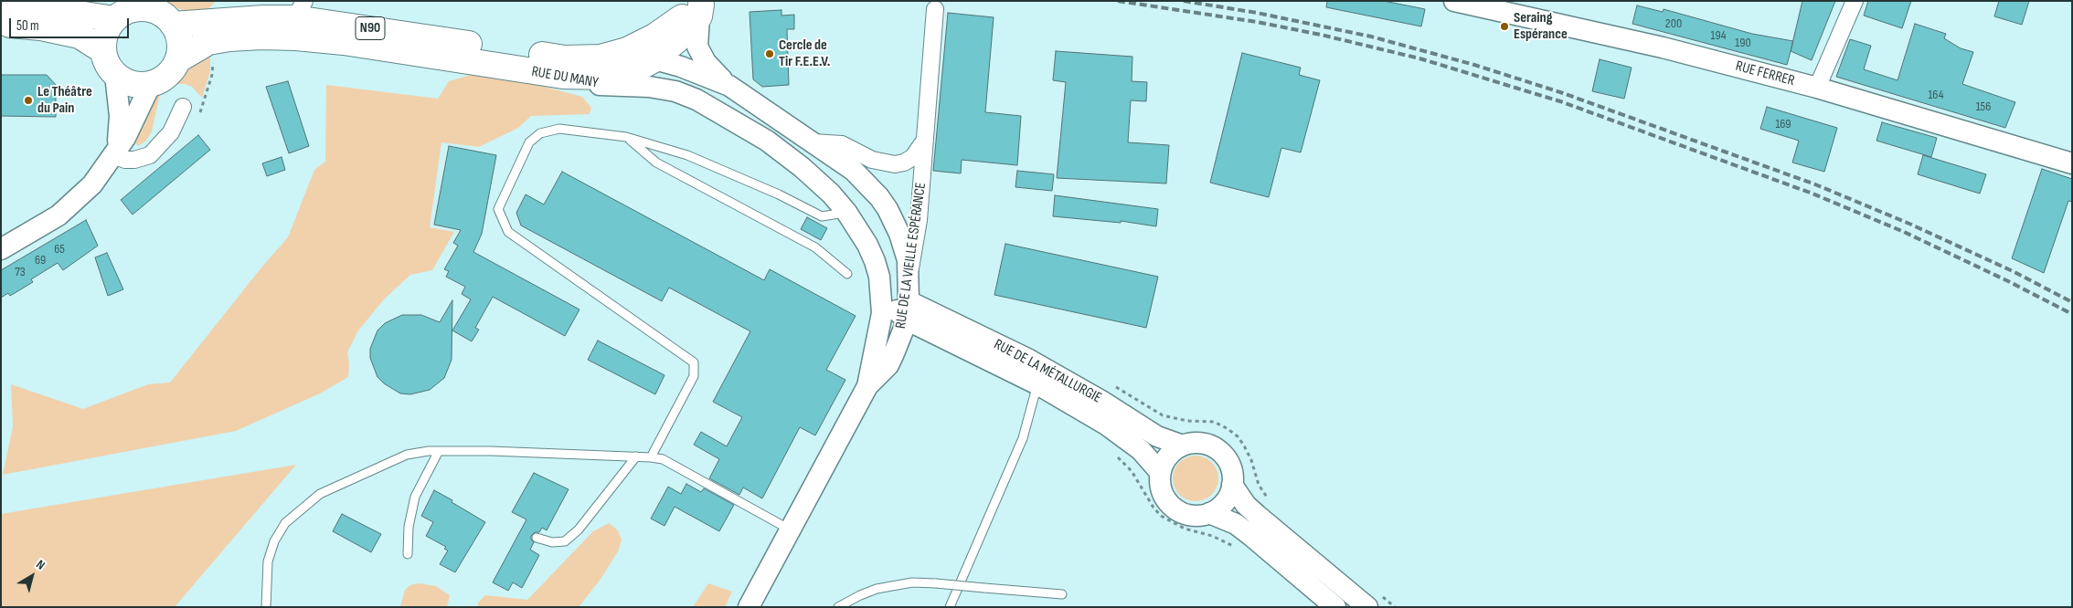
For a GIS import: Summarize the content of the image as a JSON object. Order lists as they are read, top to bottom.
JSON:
{
  "streets": {
    "main road": ["N90", "RUE DU MANY"],
    "street": ["RUE FERRER", "RUE DE LA VIEILLE ESPÉRANCE", "RUE DE LA MÉTALLURGIE"]
  },
  "crossings": [
    ["N90", "RUE DU MANY"],
    ["RUE DU MANY", "RUE DE LA VIEILLE ESPÉRANCE"],
    ["RUE DE LA VIEILLE ESPÉRANCE", "RUE DE LA MÉTALLURGIE"]
  ],
  "places": ["Seraing Espérance", "Cercle de Tir F.E.E.V.", "Le Théâtre du Pain"],
  "house_numbers": [
    "200",
    "194",
    "190",
    "164",
    "156",
    "169",
    "65",
    "69",
    "73"
  ],
  "scale_bar": "50 m",
  "north": "top right"
}
